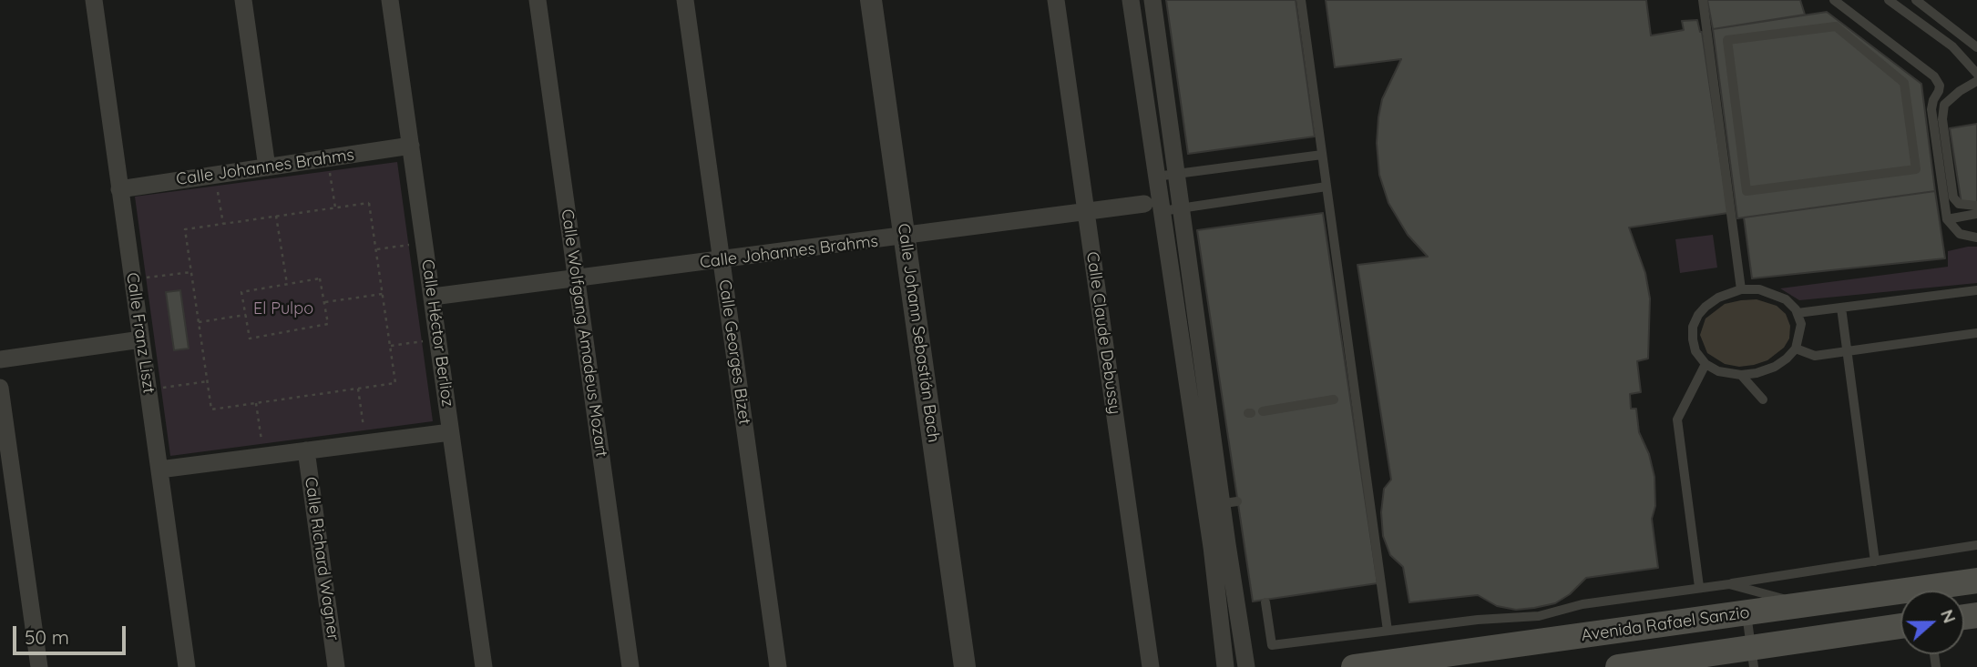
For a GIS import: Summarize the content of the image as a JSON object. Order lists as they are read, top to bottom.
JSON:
{
  "streets": {
    "main road": ["Avenida Rafael Sanzio"],
    "street": [
      "Calle Johannes Brahms",
      "Calle Franz Liszt",
      "Calle Héctor Berlioz",
      "Calle Wolfgang Amadeus Mozart",
      "Calle Johann Sebastián Bach",
      "Calle Claude Debussy",
      "Calle Georges Bizet",
      "Calle Richard Wagner"
    ]
  },
  "crossings": [
    ["Calle Johannes Brahms", "Calle Franz Liszt"],
    ["Calle Johannes Brahms", "Calle Héctor Berlioz"],
    ["Calle Johannes Brahms", "Calle Wolfgang Amadeus Mozart"],
    ["Calle Johannes Brahms", "Calle Johann Sebastián Bach"],
    ["Calle Johannes Brahms", "Calle Claude Debussy"],
    ["Calle Johannes Brahms", "Calle Georges Bizet"]
  ],
  "parks": ["El Pulpo"],
  "scale_bar": "50 m",
  "north": "right"
}
